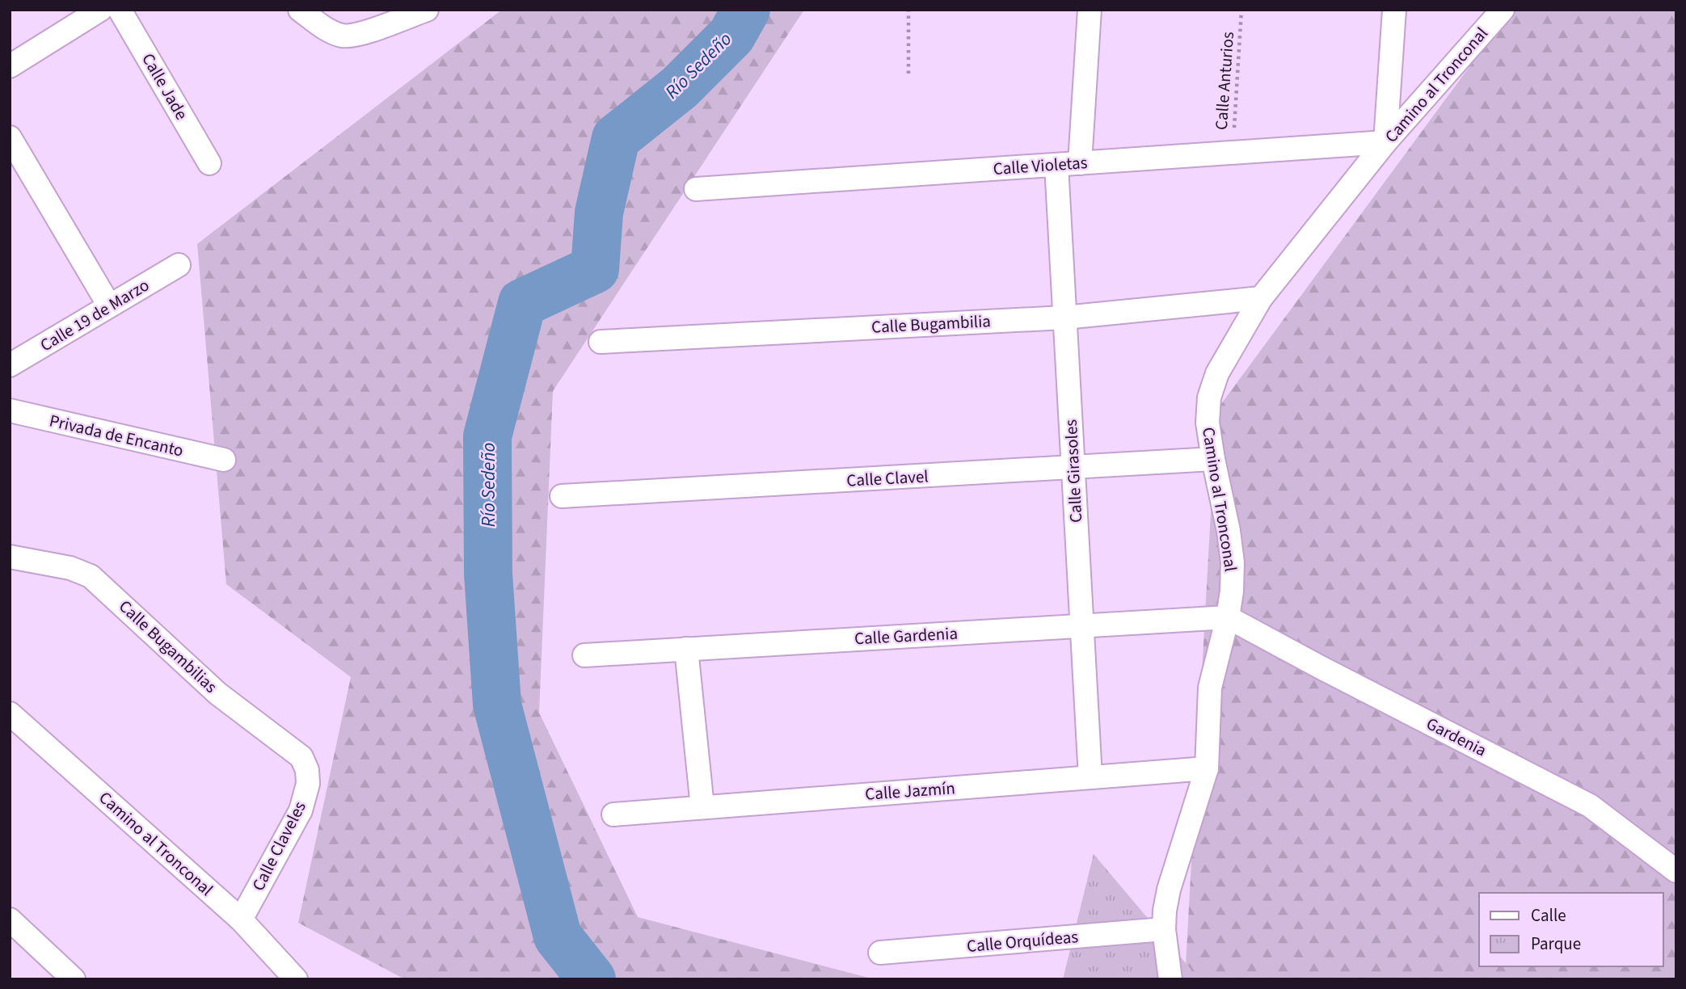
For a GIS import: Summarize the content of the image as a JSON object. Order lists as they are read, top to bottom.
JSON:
{
  "streets": {
    "street": [
      "Camino al Tronconal",
      "Calle Jade",
      "Calle Violetas",
      "Calle 19 de Marzo",
      "Calle Bugambilia",
      "Privada de Encanto",
      "Calle Girasoles",
      "Calle Clavel",
      "Calle Gardenia",
      "Calle Bugambilias",
      "Gardenia",
      "Calle Jazmín",
      "Calle Claveles",
      "Calle Orquídeas"
    ],
    "path": ["Calle Anturios"]
  },
  "crossings": [
    ["Calle Anturios", "Calle Violetas"],
    ["Camino al Tronconal", "Calle Violetas"],
    ["Camino al Tronconal", "Calle Bugambilia"],
    ["Camino al Tronconal", "Calle Clavel"],
    ["Camino al Tronconal", "Calle Gardenia"],
    ["Camino al Tronconal", "Gardenia"],
    ["Camino al Tronconal", "Calle Jazmín"],
    ["Camino al Tronconal", "Calle Claveles"],
    ["Camino al Tronconal", "Calle Orquídeas"],
    ["Calle Violetas", "Calle Girasoles"],
    ["Calle Bugambilia", "Calle Girasoles"],
    ["Calle Girasoles", "Calle Clavel"],
    ["Calle Girasoles", "Calle Gardenia"],
    ["Calle Girasoles", "Calle Jazmín"],
    ["Calle Gardenia", "Gardenia"],
    ["Calle Bugambilias", "Calle Claveles"]
  ],
  "water": ["Río Sedeño"],
  "legend": ["Calle", "Parque"]
}
